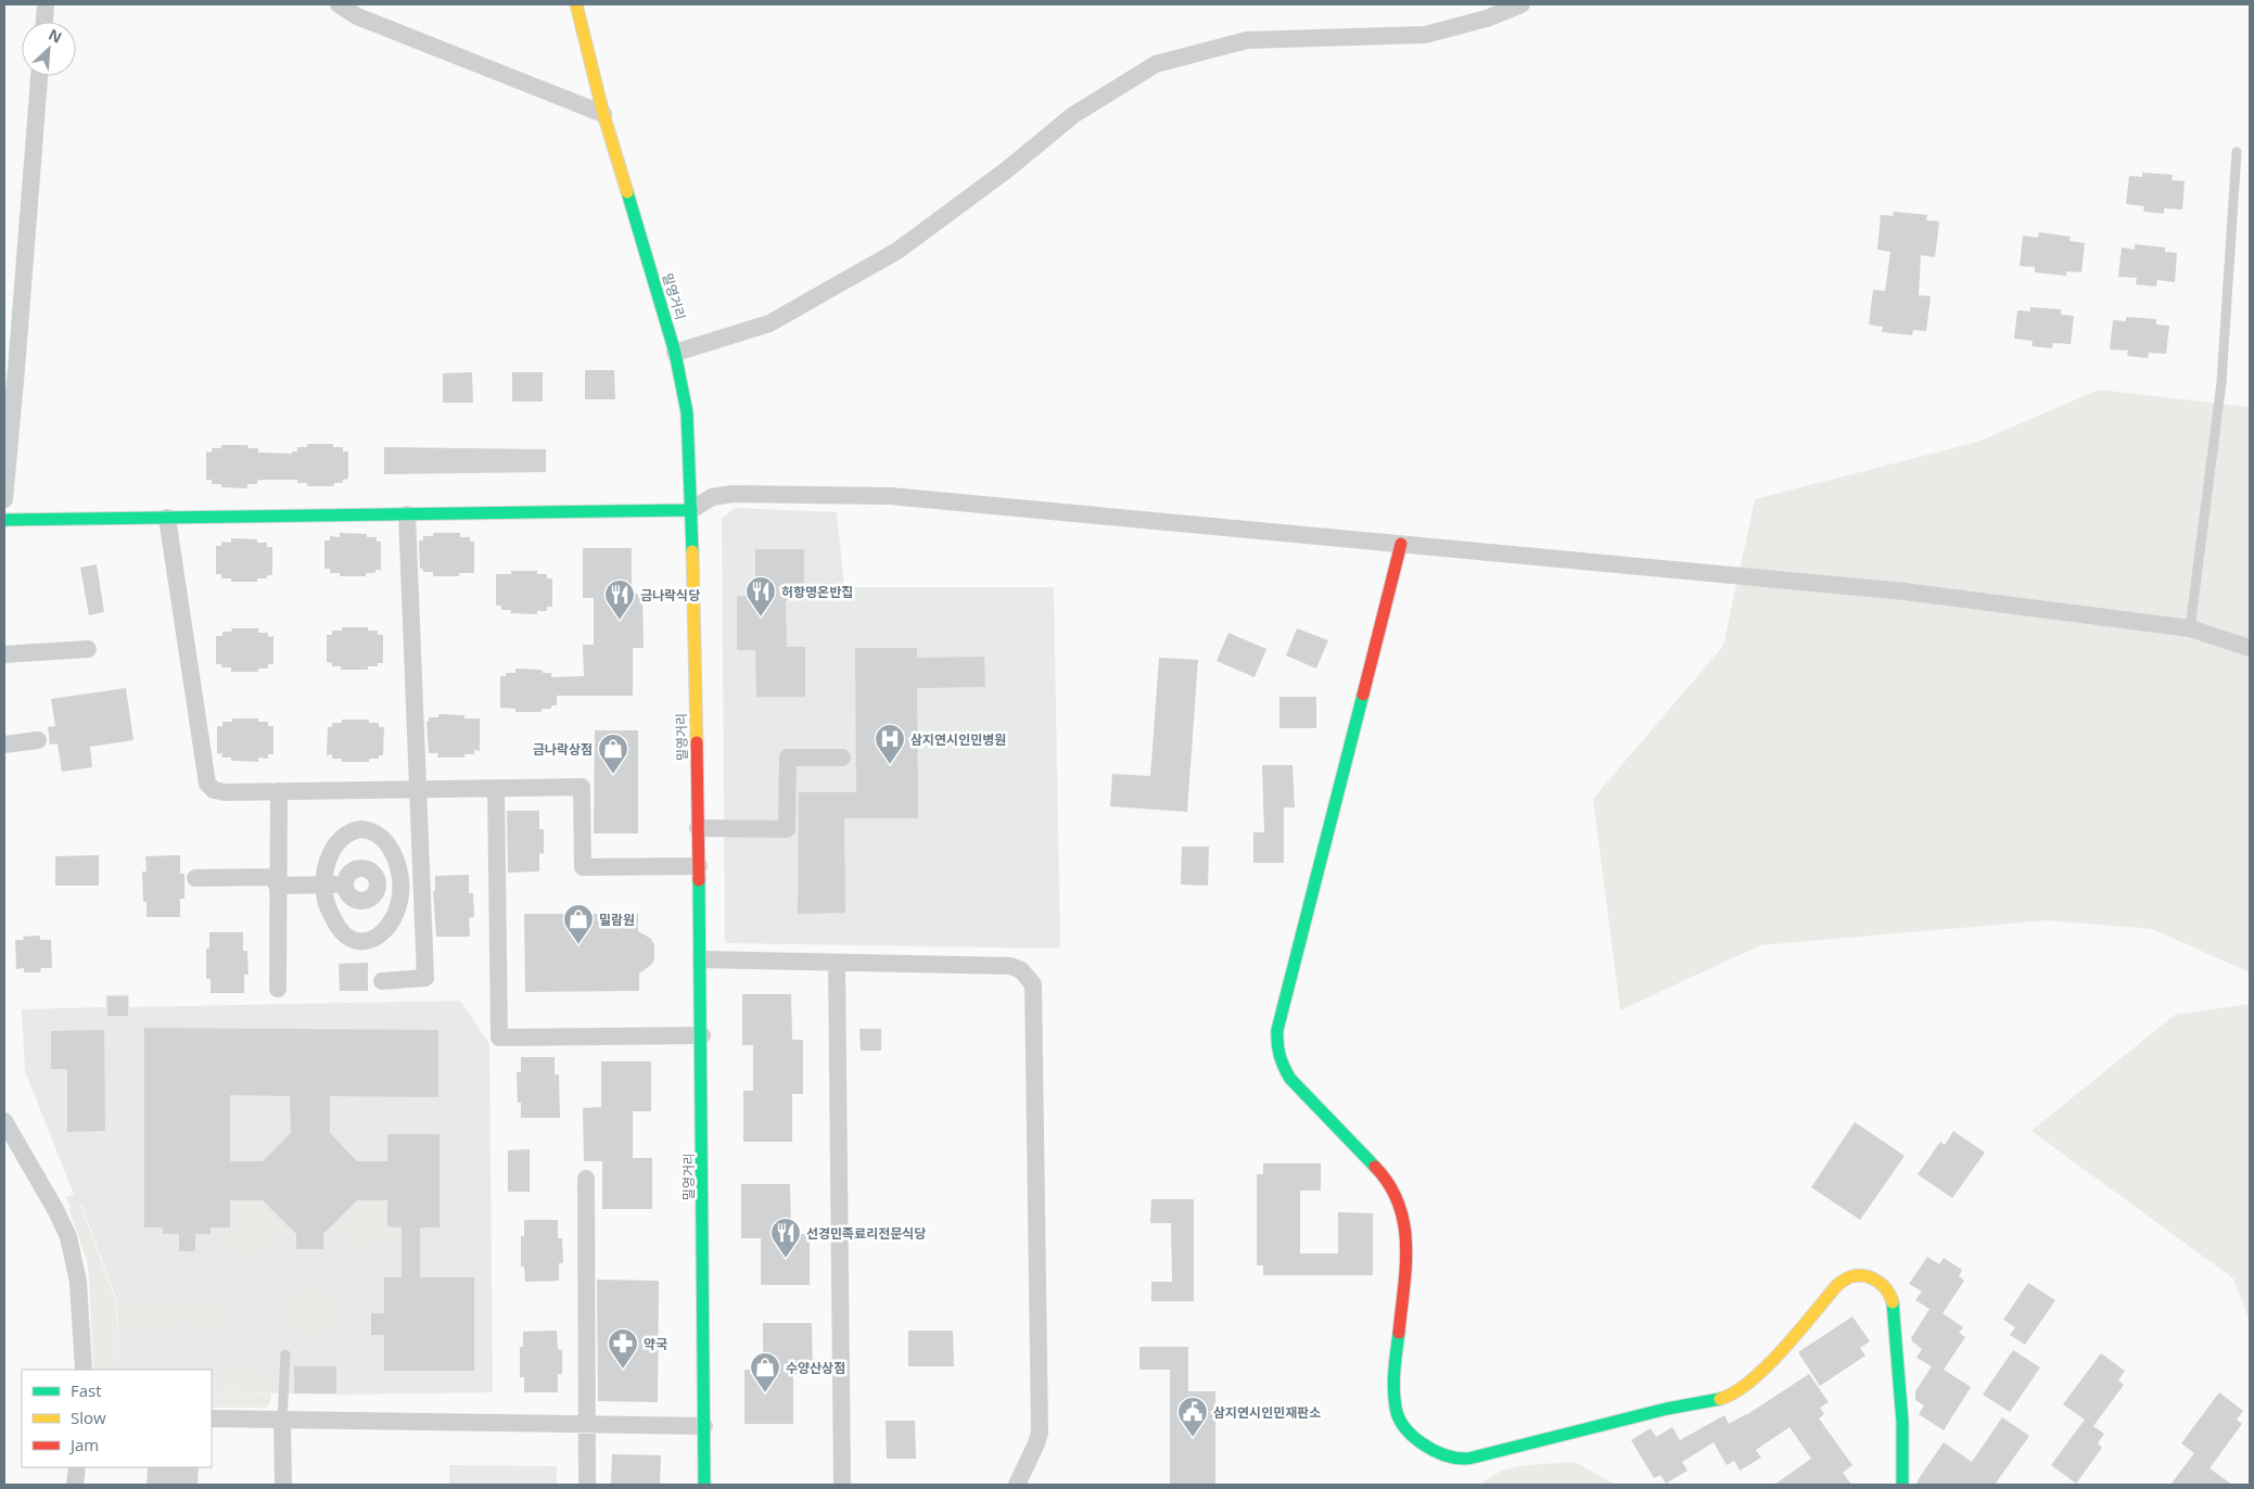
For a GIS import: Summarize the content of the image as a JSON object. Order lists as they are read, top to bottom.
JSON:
{
  "streets": {
    "street": ["밀영거리"]
  },
  "places": {
    "restaurant": ["허항명온반집", "금나락식당", "선경민족료리전문식당"],
    "hospital": ["삼지연시인민병원"],
    "shop": ["금나락상점", "밀람원", "수양산상점"],
    "pharmacy": ["약국"],
    "public building": ["삼지연시인민재판소"]
  },
  "legend": ["Fast", "Slow", "Jam"],
  "north": "top right"
}
